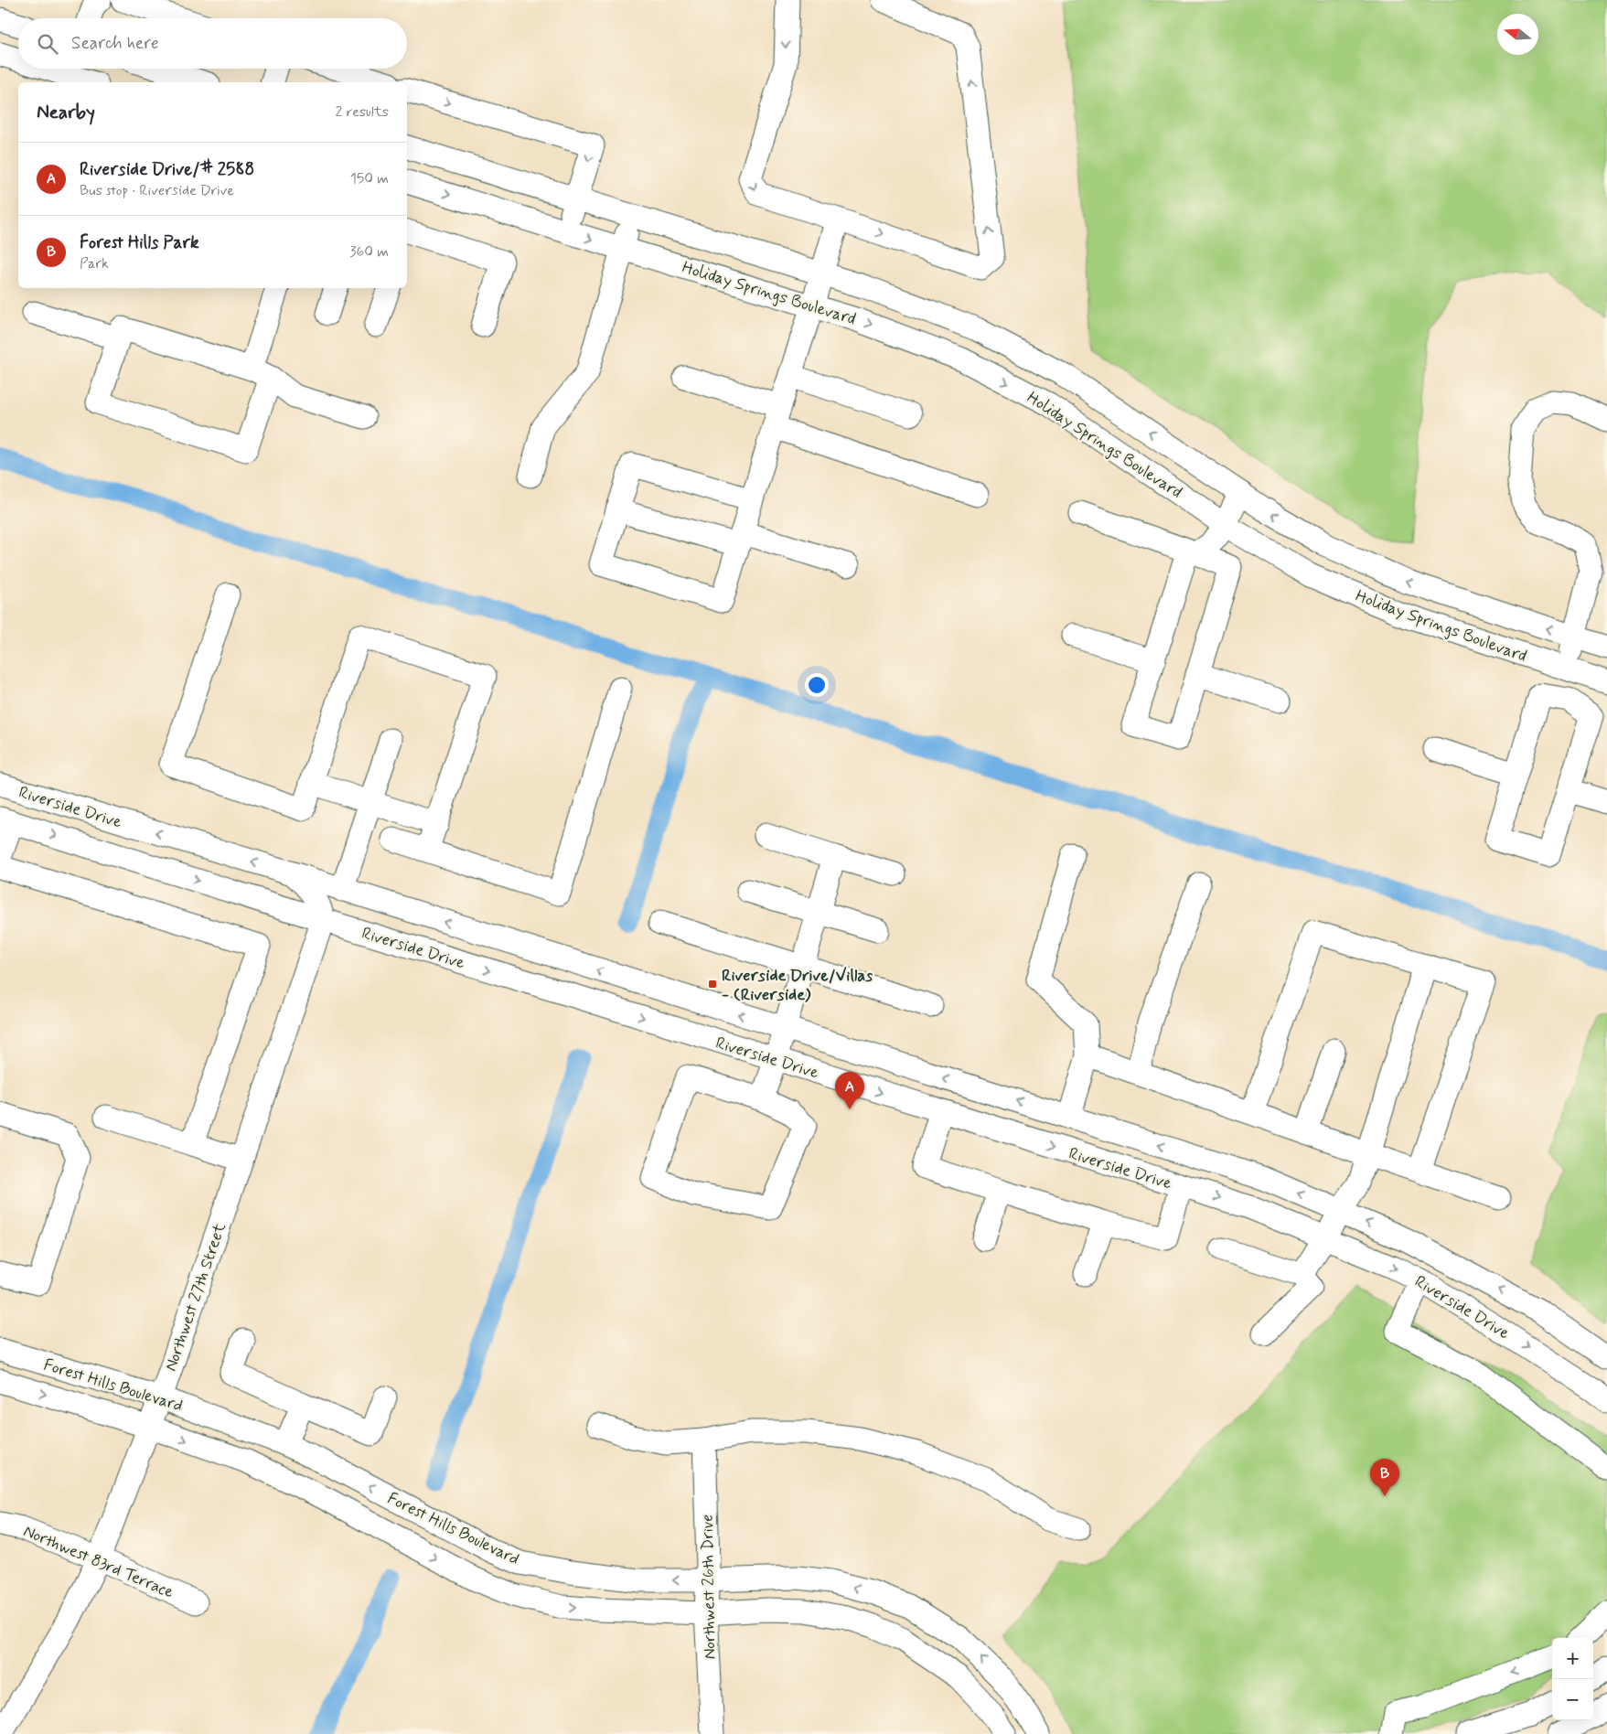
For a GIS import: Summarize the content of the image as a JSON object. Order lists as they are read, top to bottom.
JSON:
{
  "streets": {
    "street": [
      "Holiday Springs Boulevard",
      "Riverside Drive",
      "Northwest 27th Street",
      "Forest Hills Boulevard",
      "Northwest 83rd Terrace",
      "Northwest 26th Drive"
    ]
  },
  "crossings": [
    ["Riverside Drive", "Northwest 27th Street"],
    ["Northwest 27th Street", "Forest Hills Boulevard"],
    ["Northwest 27th Street", "Northwest 83rd Terrace"],
    ["Forest Hills Boulevard", "Northwest 26th Drive"]
  ],
  "places": {
    "transit": ["Riverside Drive/Villas - (Riverside)"]
  },
  "north": "left",
  "page": {
    "search": "Search here",
    "heading": ["Nearby", "2 results"],
    "list": [
      {
        "mark": "A",
        "name": "Riverside Drive/# 2588",
        "note": "Bus stop · Riverside Drive",
        "value": "150 m"
      },
      {
        "mark": "B",
        "name": "Forest Hills Park",
        "note": "Park",
        "value": "360 m"
      }
    ],
    "pins": ["A", "B"],
    "map_buttons": ["+", "−"]
  }
}
